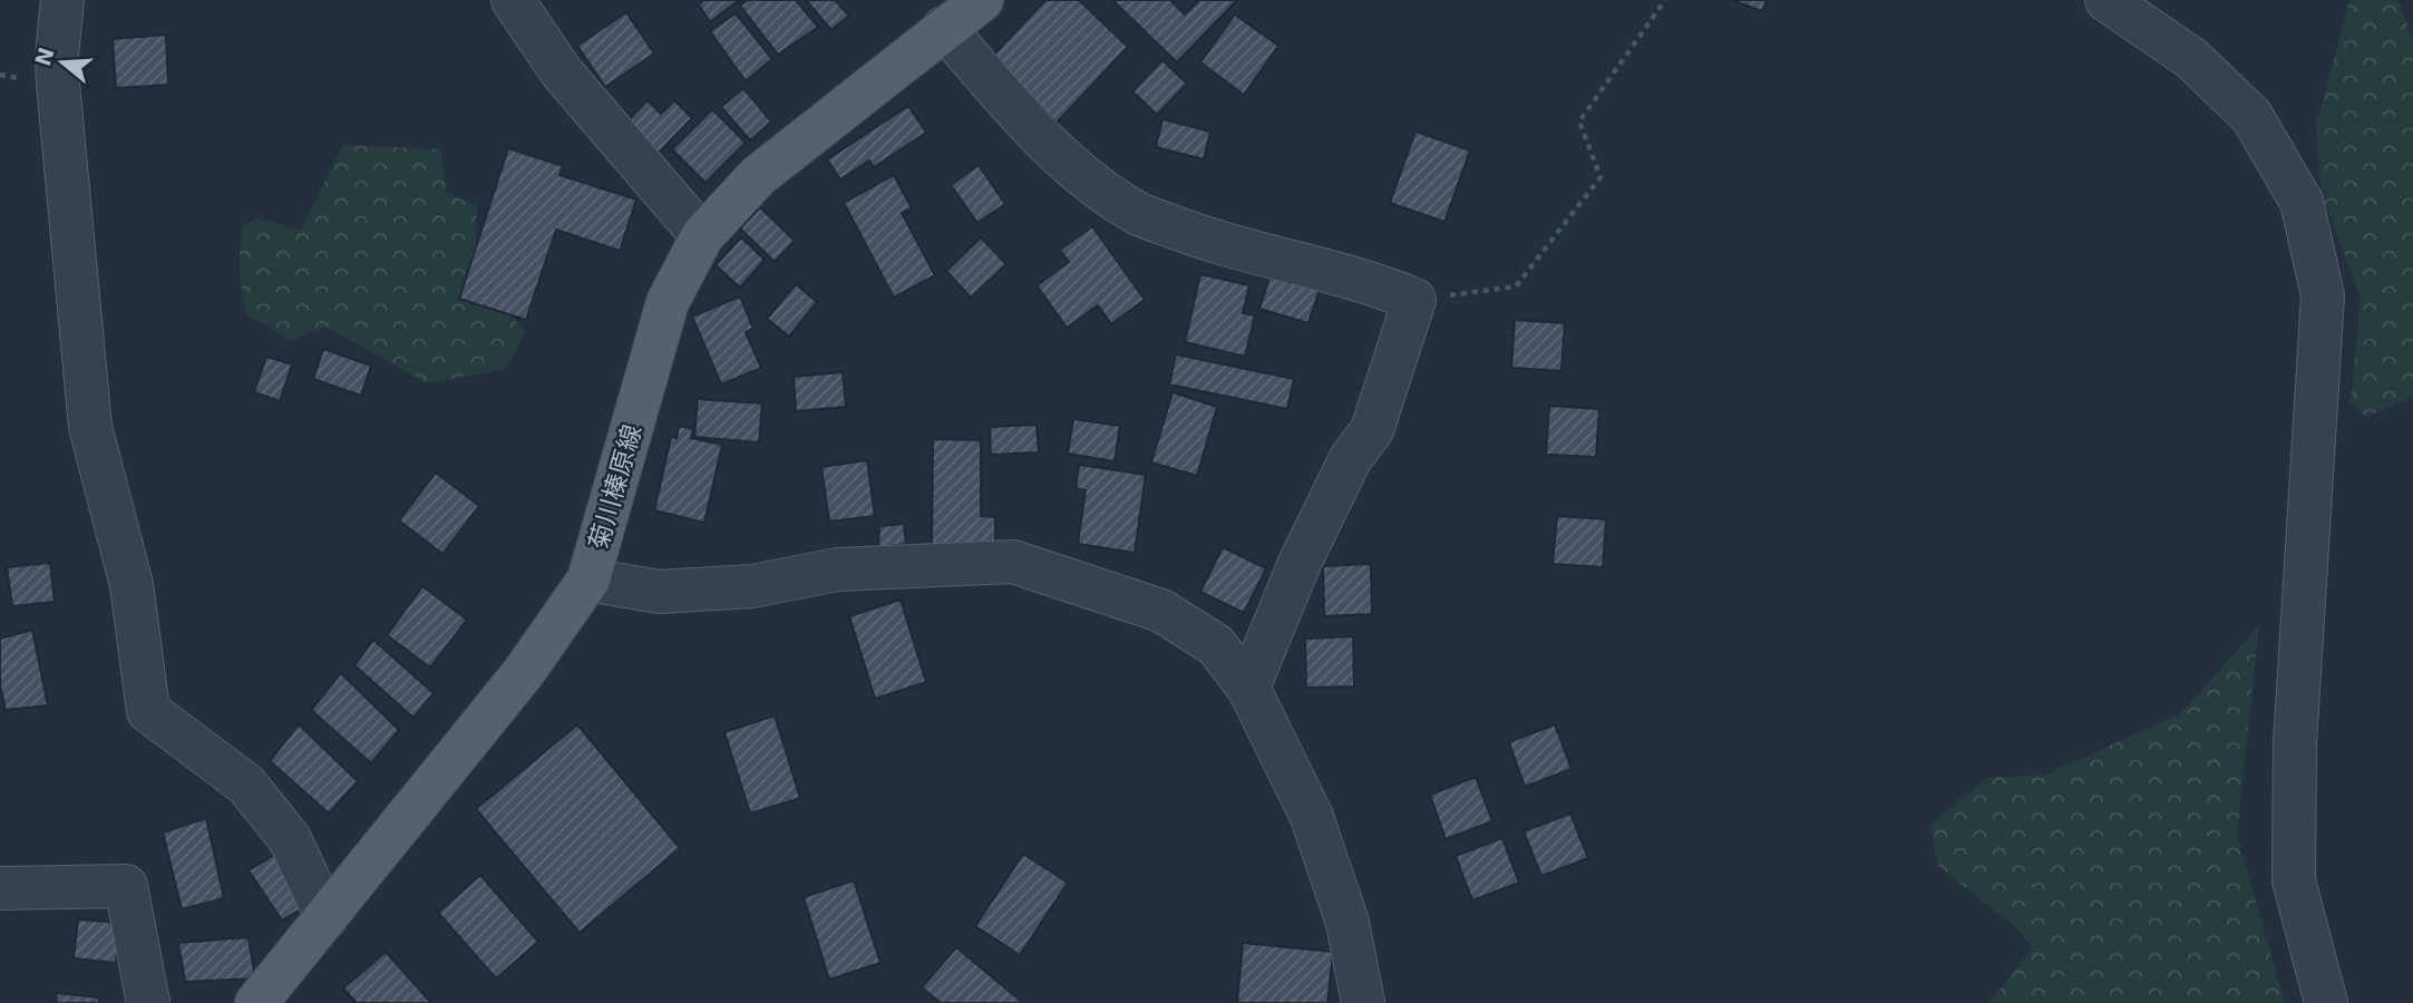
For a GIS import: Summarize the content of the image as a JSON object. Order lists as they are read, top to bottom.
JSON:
{
  "streets": {
    "main road": ["菊川榛原線"]
  },
  "north": "left"
}
